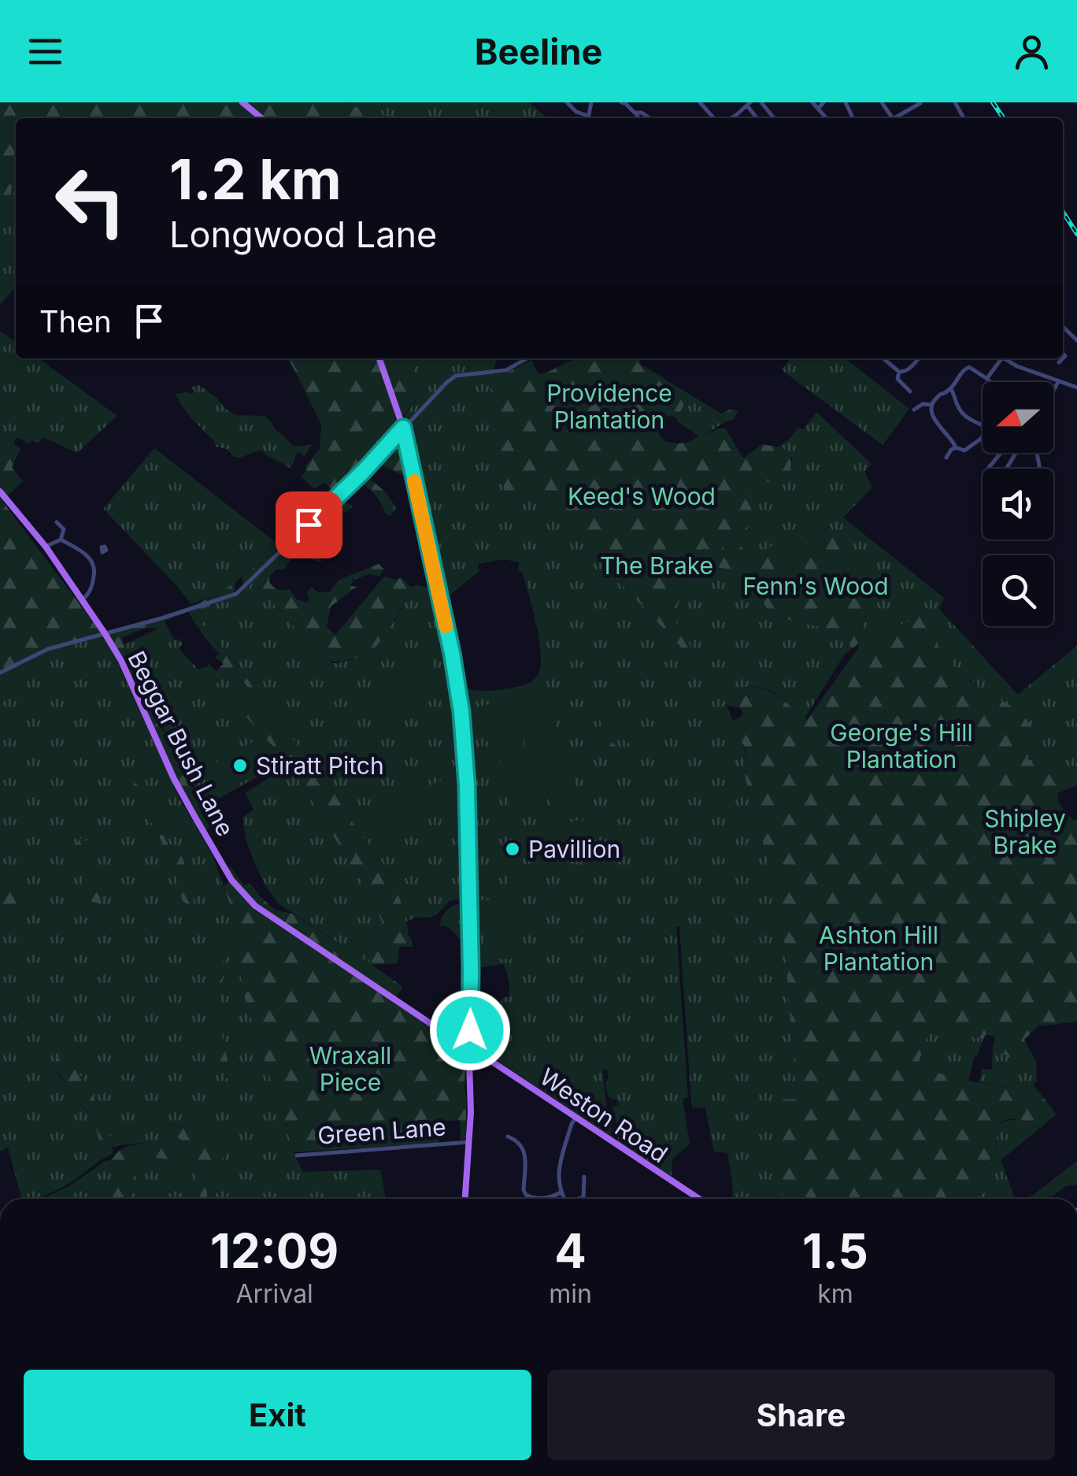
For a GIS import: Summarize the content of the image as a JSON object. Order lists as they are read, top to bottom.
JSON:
{
  "streets": {
    "main road": ["Beggar Bush Lane", "Weston Road"],
    "street": ["Green Lane"]
  },
  "crossings": [
    ["Beggar Bush Lane", "Weston Road"]
  ],
  "parks": [
    "Providence Plantation",
    "Keed's Wood",
    "The Brake",
    "Fenn's Wood",
    "George's Hill Plantation",
    "Shipley Brake",
    "Ashton Hill Plantation",
    "Wraxall Piece"
  ],
  "places": ["Stiratt Pitch", "Pavillion"],
  "north": "left",
  "page": {
    "header": "Beeline",
    "turn": ["1.2 km", "Longwood Lane"],
    "then": "Then",
    "eta": [
      "12:09",
      "Arrival",
      "4",
      "min",
      "1.5",
      "km"
    ],
    "buttons": ["Exit", "Share"]
  }
}
